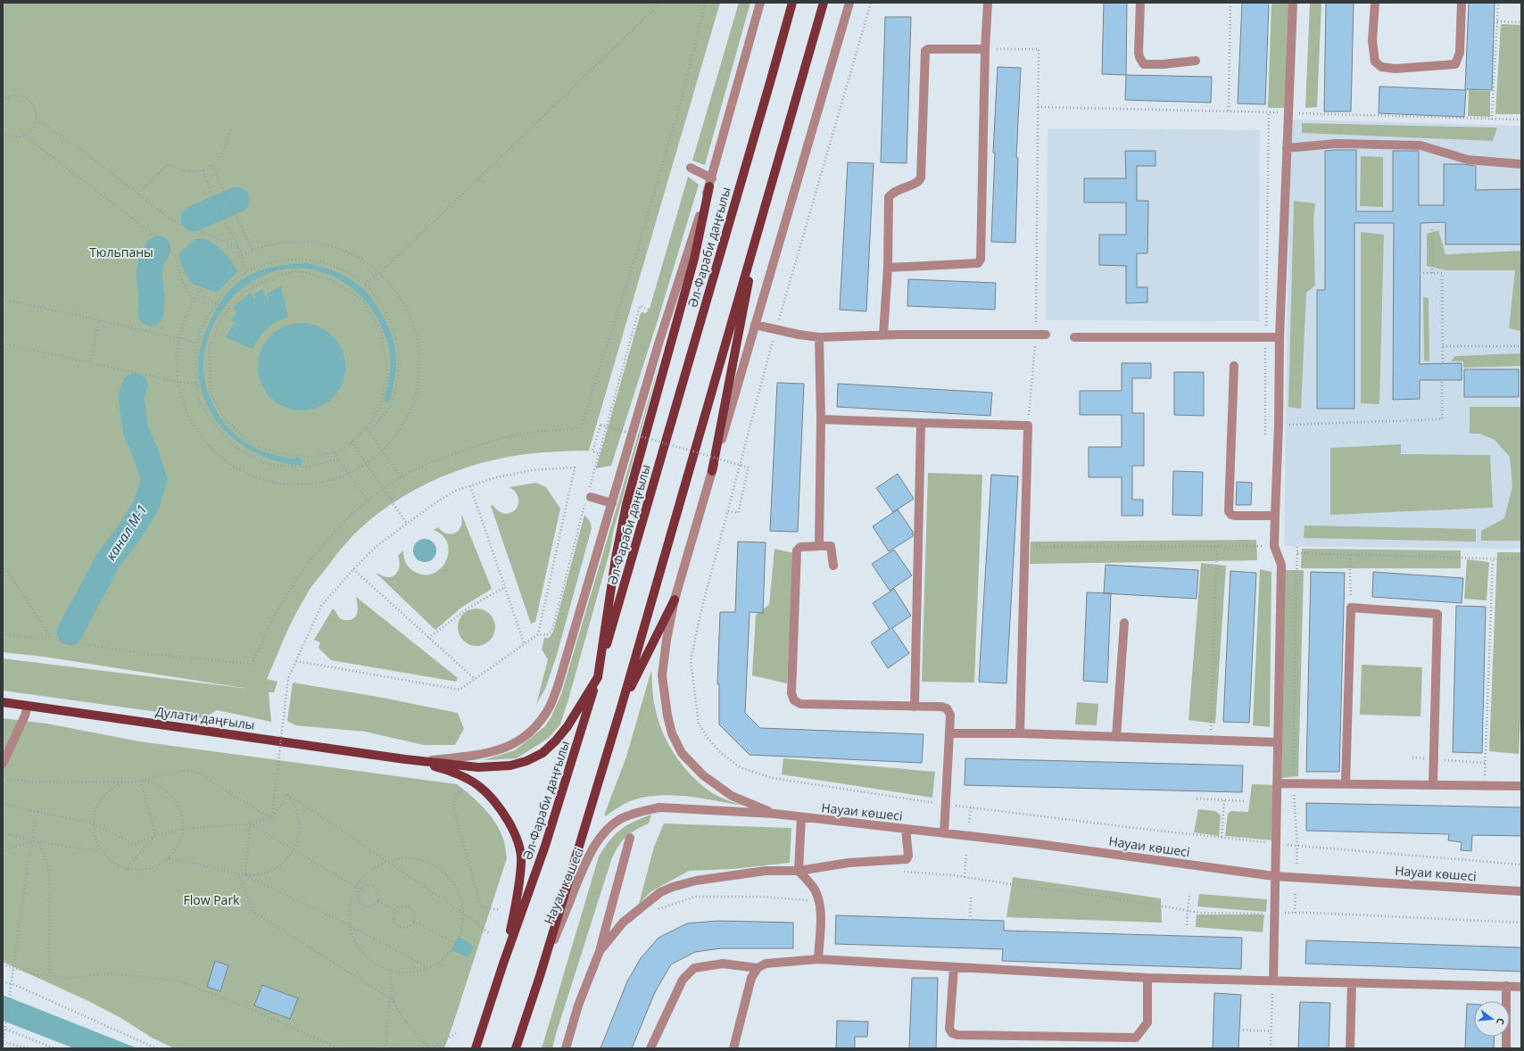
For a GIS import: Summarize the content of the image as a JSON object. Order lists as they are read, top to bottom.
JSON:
{
  "streets": {
    "main road": ["Әл-Фараби даңғылы", "Дулати даңғылы"],
    "street": ["Науаи көшесі"]
  },
  "water": ["канал М-1"],
  "parks": ["Тюльпаны", "Flow Park"],
  "north": "right"
}
